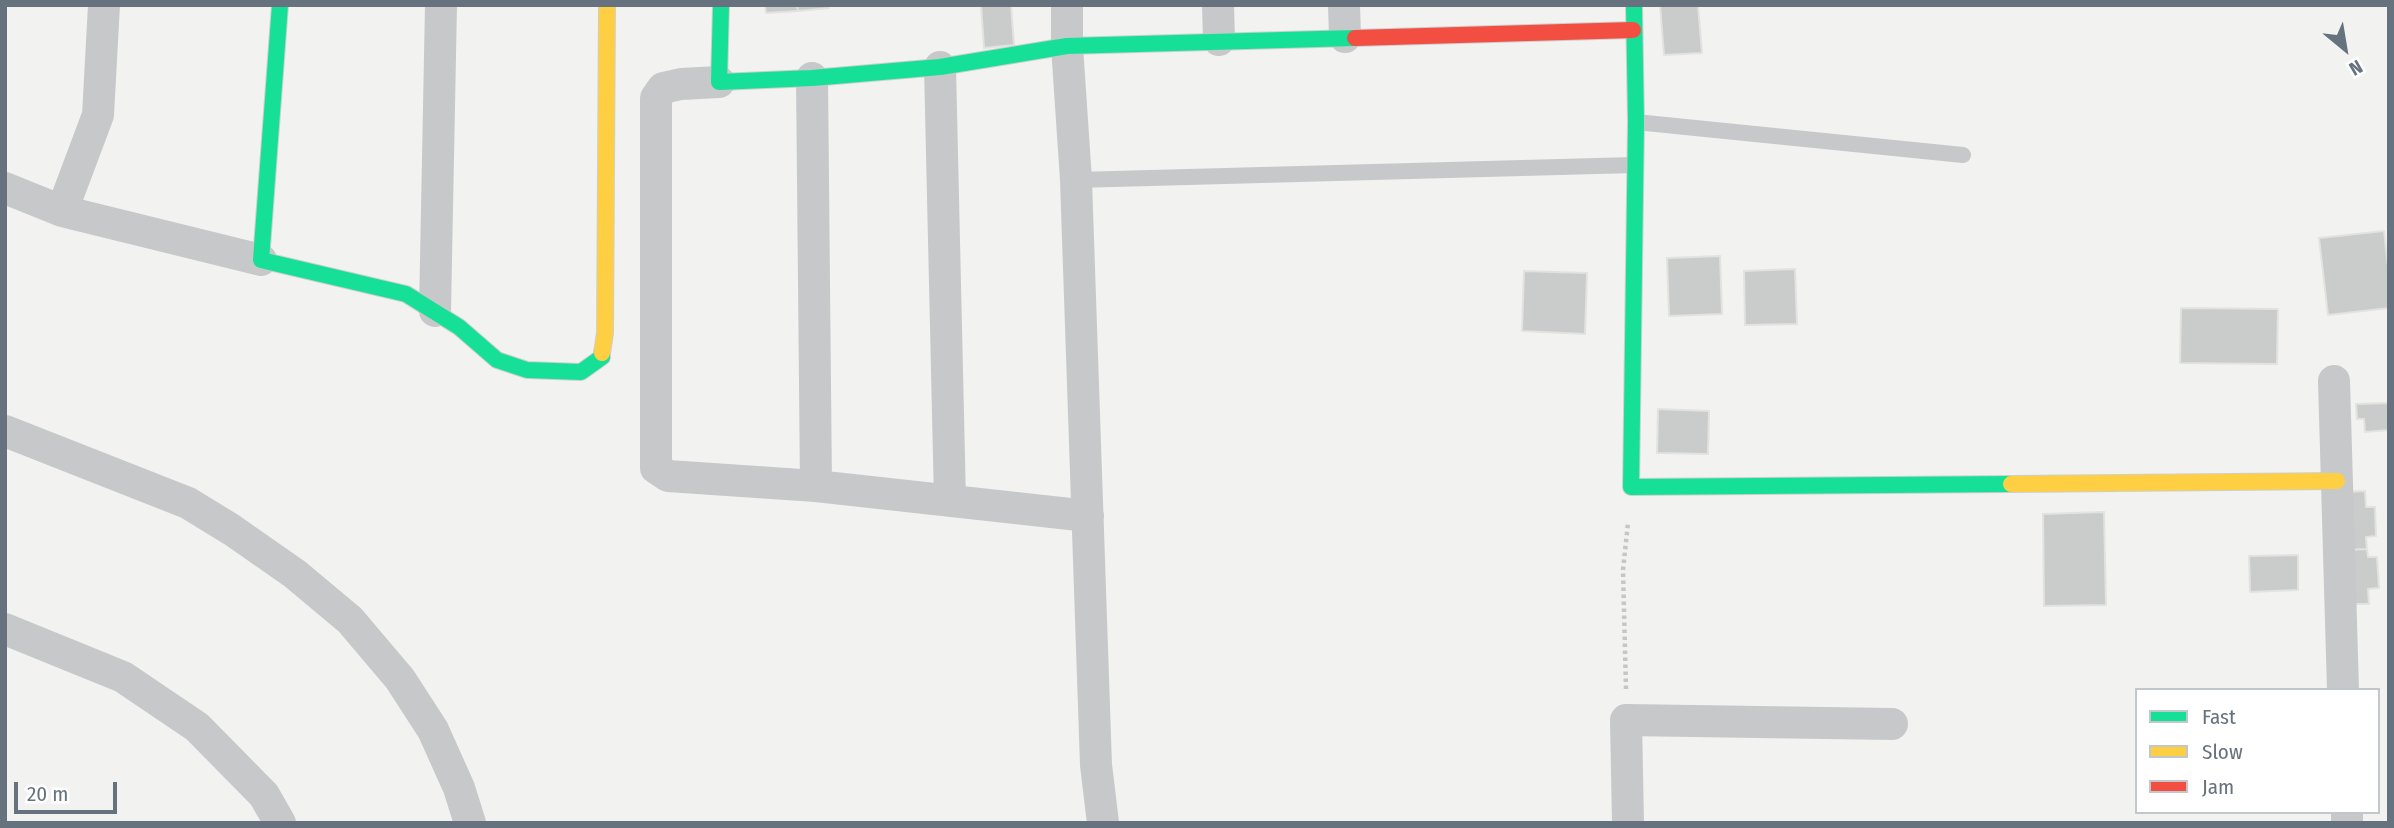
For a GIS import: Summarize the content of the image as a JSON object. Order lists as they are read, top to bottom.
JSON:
{
  "legend": ["Fast", "Slow", "Jam"],
  "scale_bar": "20 m",
  "north": "bottom right"
}
